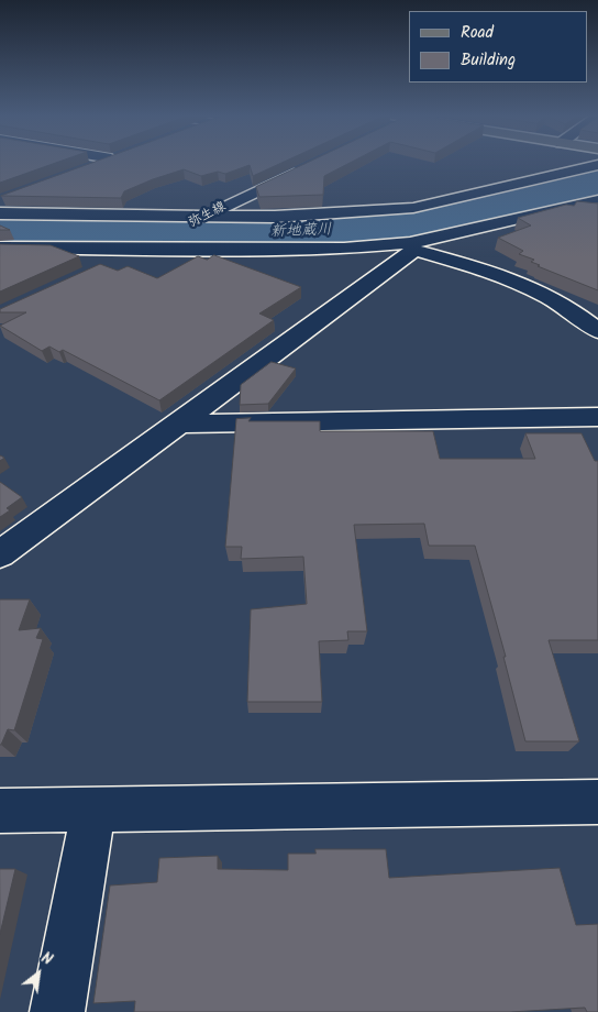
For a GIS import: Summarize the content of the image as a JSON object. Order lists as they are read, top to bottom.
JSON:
{
  "streets": {
    "street": ["弥生線"]
  },
  "water": ["新地蔵川"],
  "legend": ["Road", "Building"],
  "north": "top right"
}
